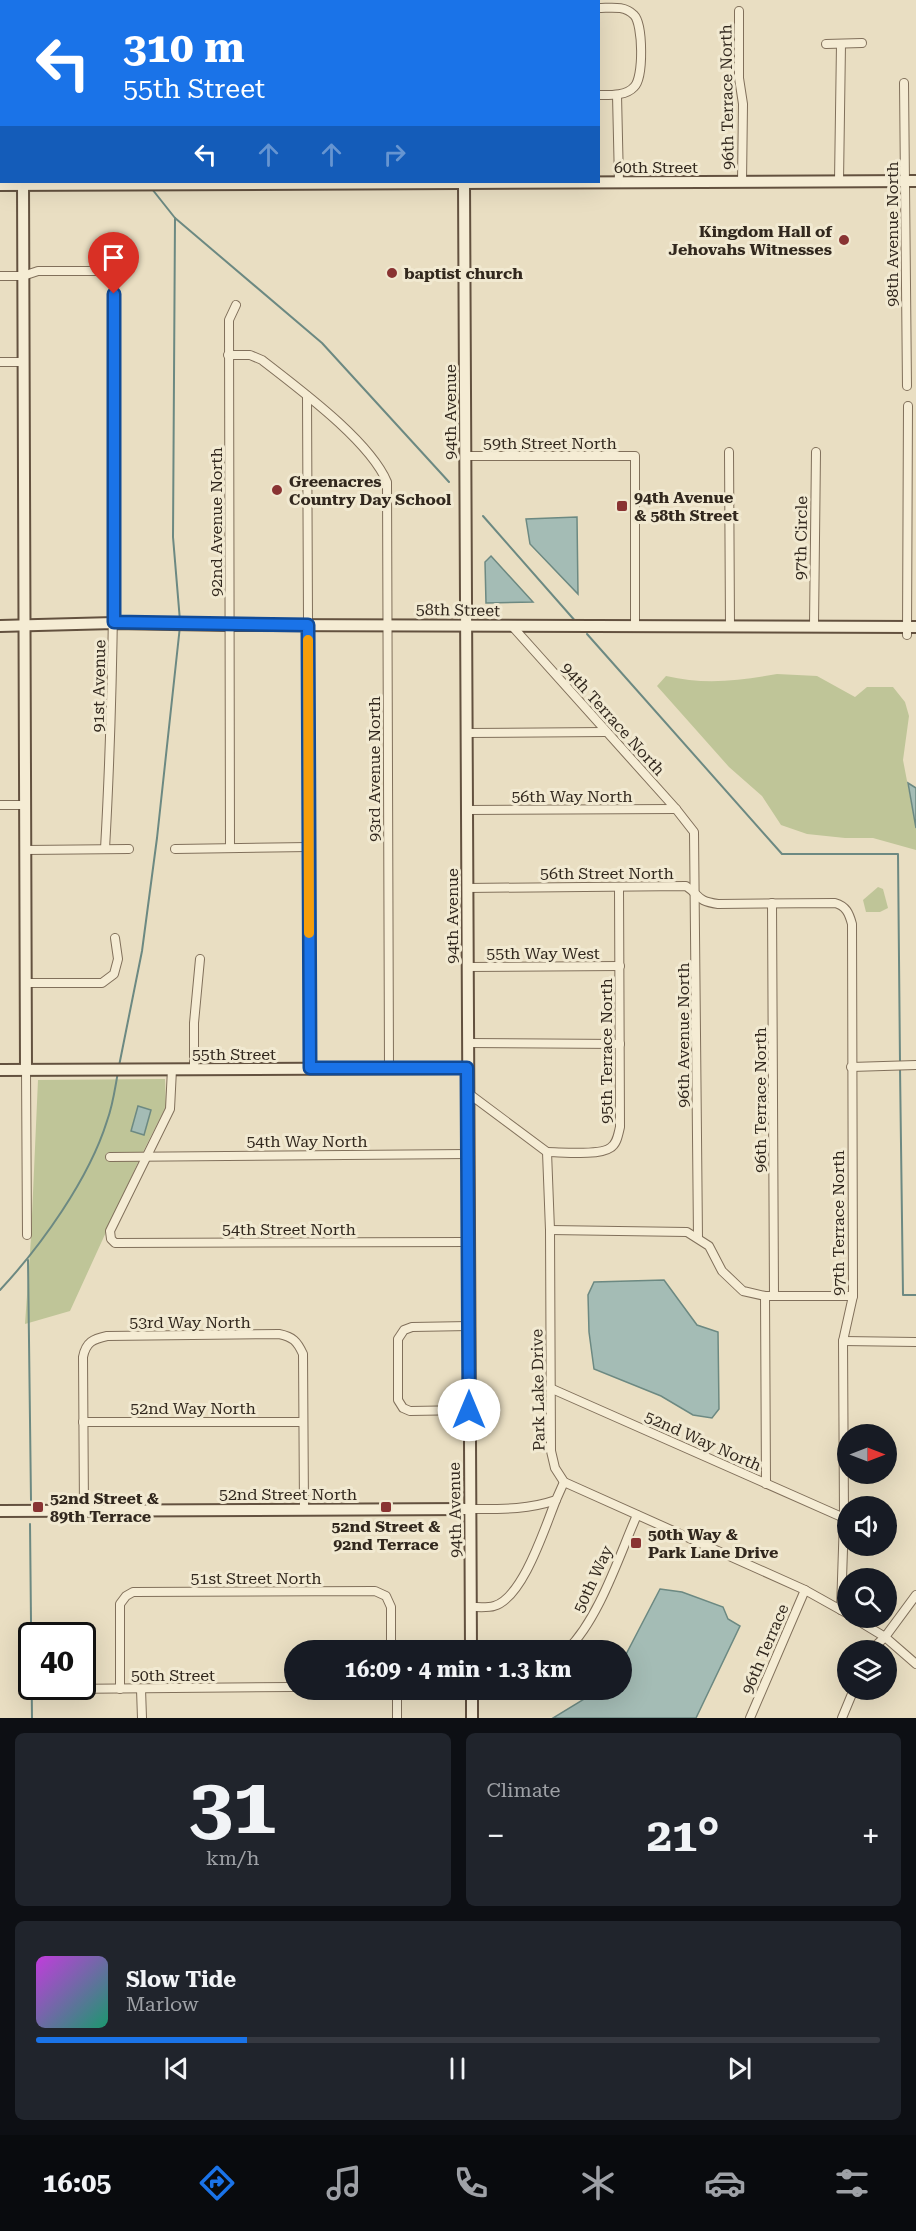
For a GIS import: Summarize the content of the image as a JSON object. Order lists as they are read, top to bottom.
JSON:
{
  "streets": {
    "street": [
      "96th Terrace North",
      "60th Street",
      "98th Avenue North",
      "94th Avenue",
      "59th Street North",
      "92nd Avenue North",
      "97th Circle",
      "58th Street",
      "91st Avenue",
      "94th Terrace North",
      "93rd Avenue North",
      "56th Way North",
      "56th Street North",
      "55th Way West",
      "96th Avenue North",
      "95th Terrace North",
      "55th Street",
      "54th Way North",
      "97th Terrace North",
      "54th Street North",
      "53rd Way North",
      "Park Lake Drive",
      "52nd Way North",
      "52nd Street North",
      "51st Street North",
      "50th Way",
      "96th Terrace",
      "50th Street"
    ]
  },
  "crossings": [
    ["96th Terrace North", "60th Street"],
    ["96th Terrace North", "56th Street North"],
    ["60th Street", "98th Avenue North"],
    ["94th Avenue", "59th Street North"],
    ["94th Avenue", "58th Street"],
    ["94th Avenue", "56th Way North"],
    ["94th Avenue", "56th Street North"],
    ["94th Avenue", "55th Way West"],
    ["94th Avenue", "55th Street"],
    ["94th Avenue", "54th Way North"],
    ["94th Avenue", "54th Street North"],
    ["94th Avenue", "52nd Street North"],
    ["59th Street North", "58th Street"],
    ["92nd Avenue North", "58th Street"],
    ["97th Circle", "58th Street"],
    ["58th Street", "91st Avenue"],
    ["58th Street", "94th Terrace North"],
    ["58th Street", "93rd Avenue North"],
    ["94th Terrace North", "56th Way North"],
    ["94th Terrace North", "96th Avenue North"],
    ["93rd Avenue North", "55th Street"],
    ["56th Street North", "96th Avenue North"],
    ["56th Street North", "95th Terrace North"],
    ["56th Street North", "97th Terrace North"],
    ["55th Way West", "95th Terrace North"],
    ["95th Terrace North", "Park Lake Drive"],
    ["54th Way North", "54th Street North"],
    ["53rd Way North", "52nd Way North"],
    ["Park Lake Drive", "52nd Way North"],
    ["51st Street North", "50th Street"]
  ],
  "places": {
    "other": ["Kingdom Hall of Jehovahs Witnesses", "baptist church", "Greenacres Country Day School"],
    "transit": [
      "94th Avenue & 58th Street",
      "52nd Street & 89th Terrace",
      "52nd Street & 92nd Terrace",
      "50th Way & Park Lane Drive"
    ]
  },
  "north": "right",
  "page": {
    "turn": ["310 m", "55th Street"],
    "limit": "40",
    "trip": "16:09 · 4 min · 1.3 km",
    "tile": [
      ["31", "km/h"],
      "Climate"
    ],
    "heat": ["−", "21°", "+"],
    "song": ["Slow Tide", "Marlow"],
    "tabs": "16:05"
  }
}
